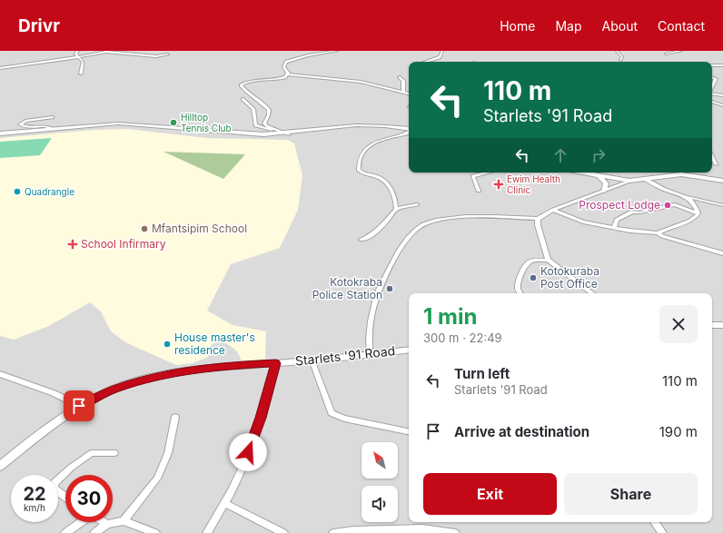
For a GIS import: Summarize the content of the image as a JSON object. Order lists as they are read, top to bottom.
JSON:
{
  "streets": {
    "street": ["Starlets '91 Road"]
  },
  "places": {
    "other": [
      "Hilltop Tennis Club",
      "Quadrangle",
      "Prospect Lodge",
      "Mfantsipim School",
      "Kotokuraba Post Office",
      "Kotokraba Police Station",
      "House master's residence"
    ],
    "health": ["Ewim Health Clinic", "School Infirmary"]
  },
  "north": "top left",
  "page": {
    "header": "Drivr",
    "nav": [
      "Home",
      "Map",
      "About",
      "Contact"
    ],
    "turn": ["110 m", "Starlets '91 Road"],
    "heading": ["1 min", "300 m · 22:49"],
    "list": [
      {
        "name": "Turn left",
        "note": "Starlets '91 Road",
        "value": "110 m"
      },
      {
        "name": "Arrive at destination",
        "value": "190 m"
      }
    ],
    "buttons": ["Exit", "Share"],
    "speed": "22 km/h",
    "limit": "30"
  }
}
